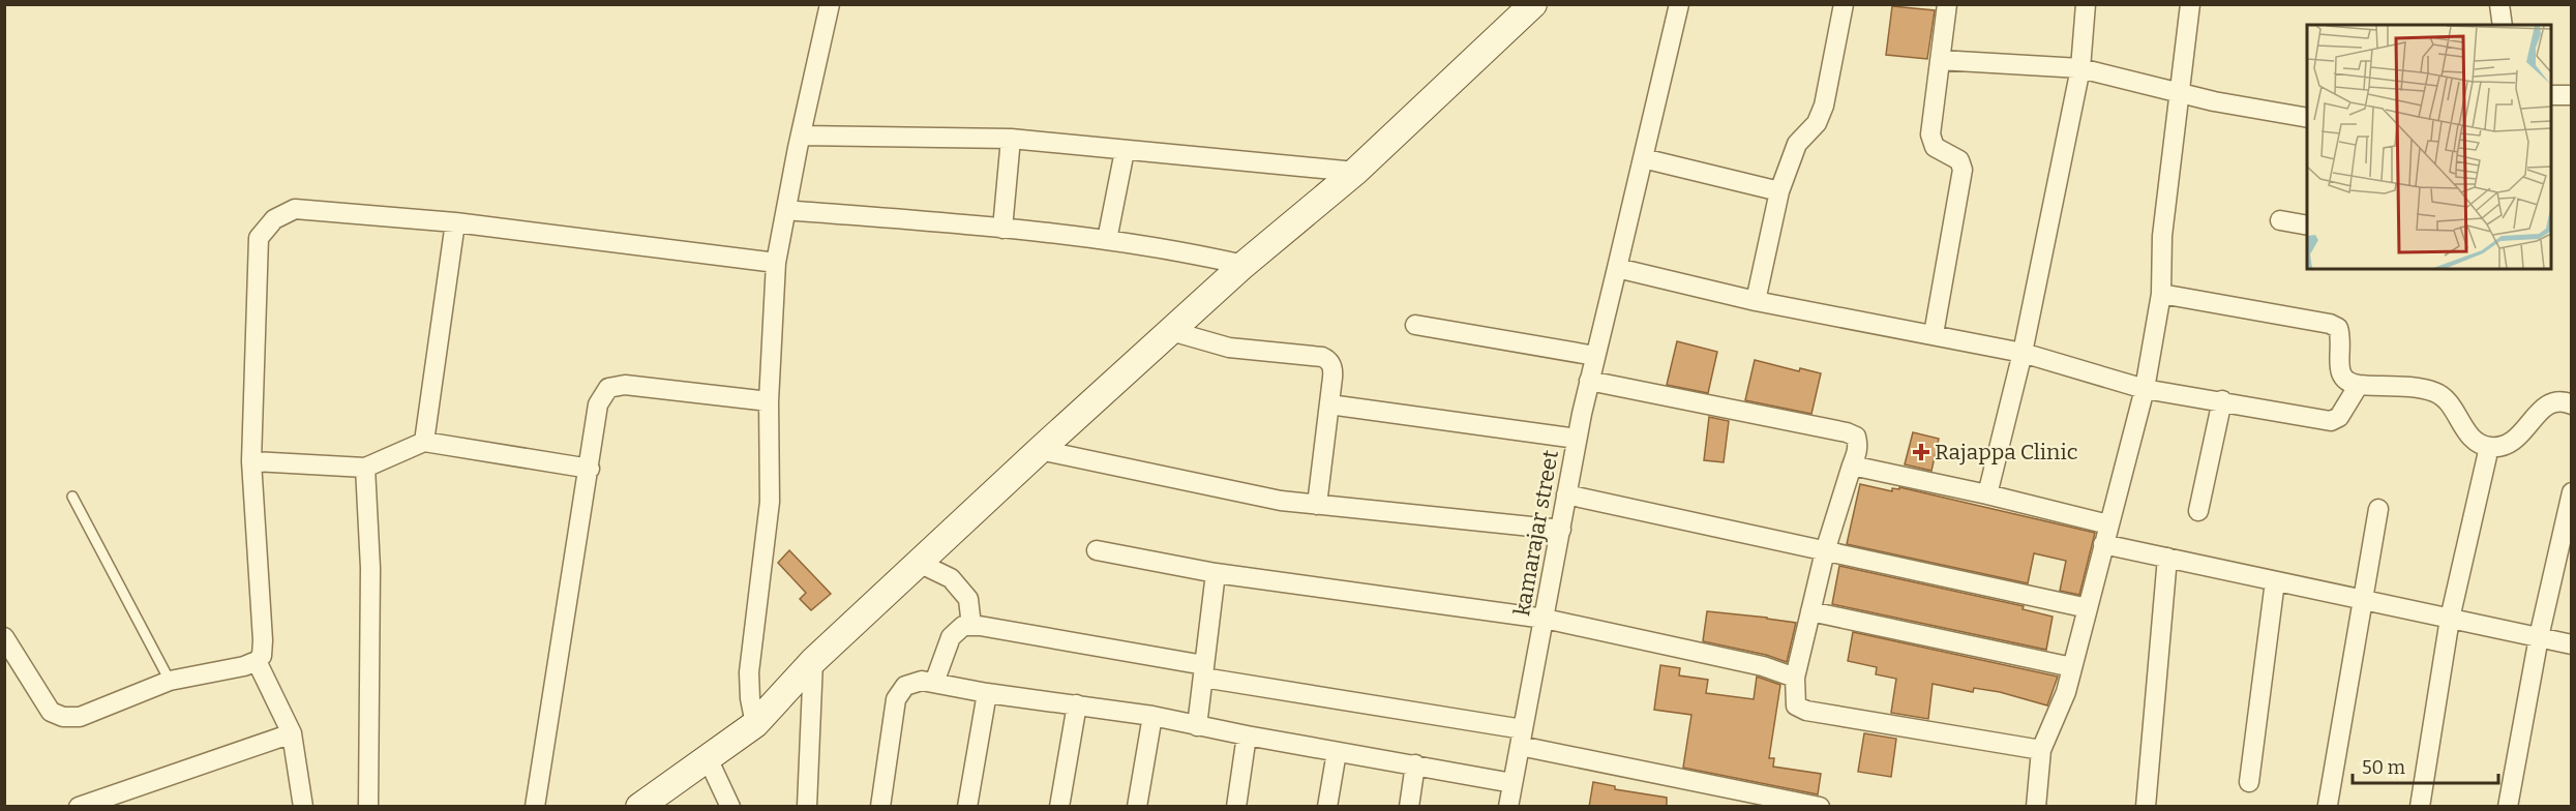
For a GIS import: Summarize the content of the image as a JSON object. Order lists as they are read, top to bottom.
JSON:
{
  "streets": {
    "street": ["kamarajar street"]
  },
  "places": {
    "health": ["Rajappa Clinic"]
  },
  "scale_bar": "50 m"
}
